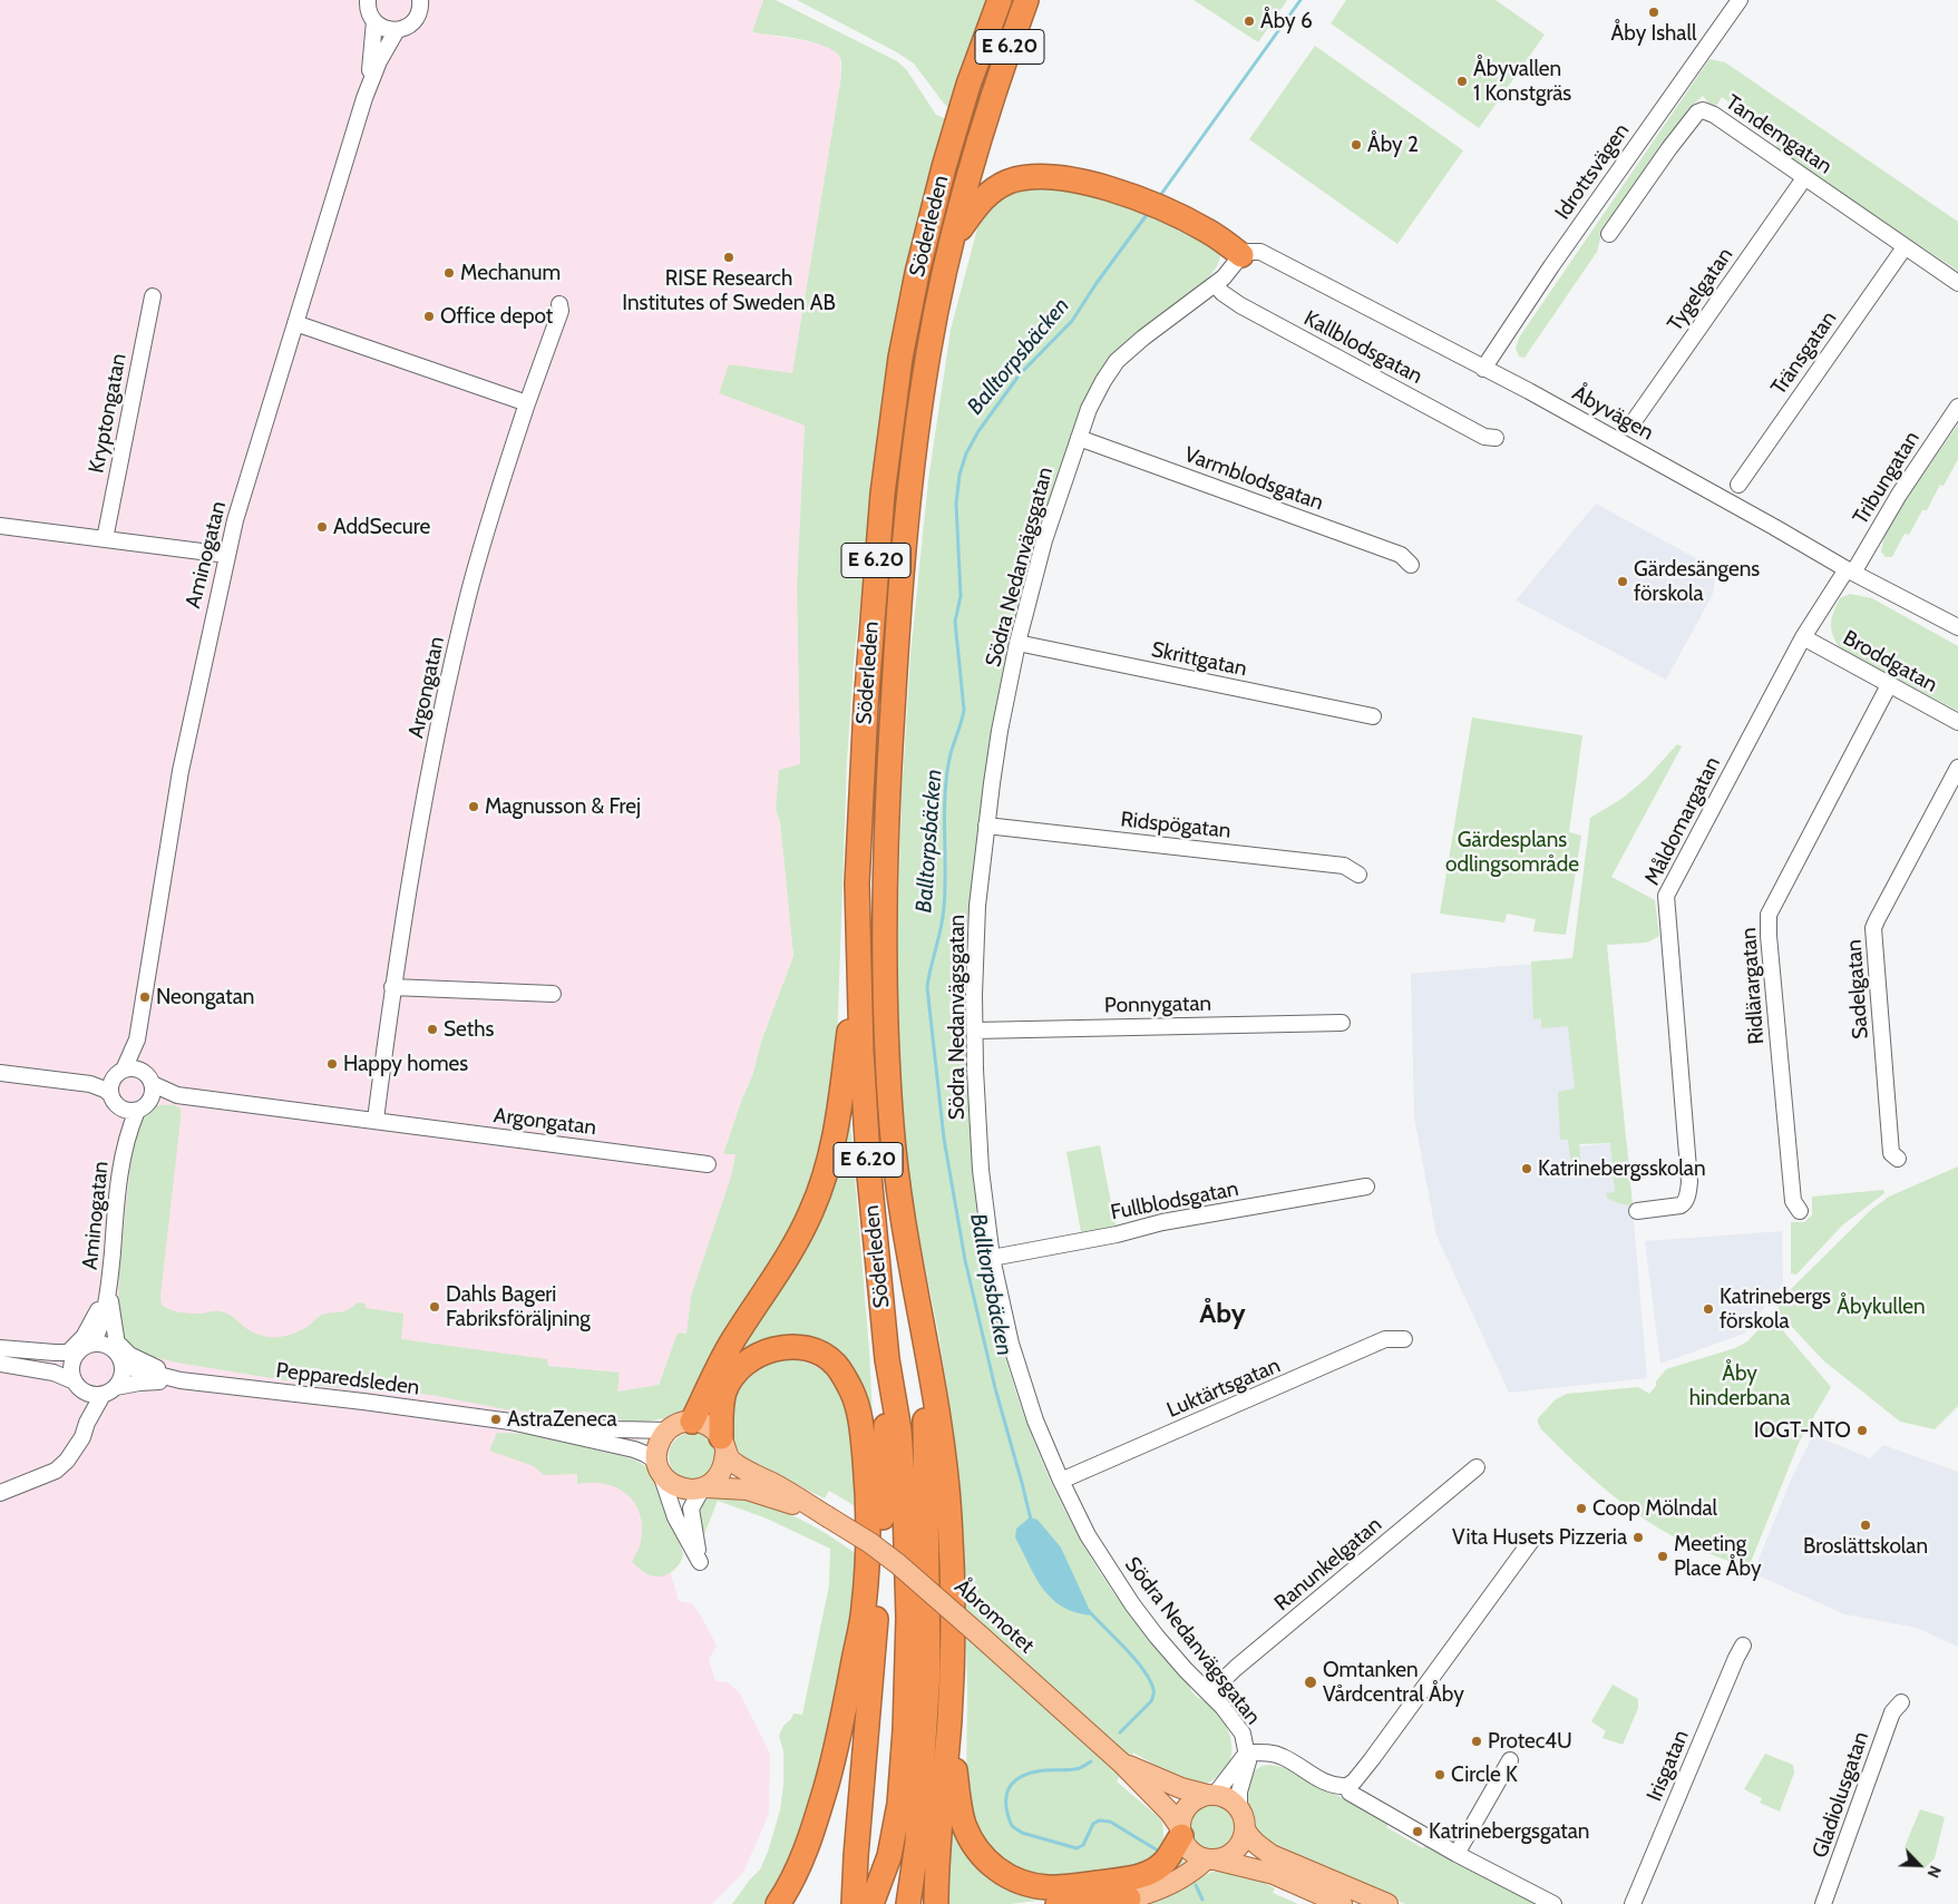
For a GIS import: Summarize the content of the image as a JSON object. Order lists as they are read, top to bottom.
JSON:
{
  "streets": {
    "highway": ["E 6.20", "Söderleden"],
    "main road": ["Åbromotet"],
    "street": [
      "Tandemgatan",
      "Idrottsvägen",
      "Tygelgatan",
      "Kallblodsgatan",
      "Tränsgatan",
      "Kryptongatan",
      "Åbyvägen",
      "Tribungatan",
      "Varmblodsgatan",
      "Aminogatan",
      "Södra Nedanvägsgatan",
      "Skrittgatan",
      "Broddgatan",
      "Argongatan",
      "Måldomargatan",
      "Ridspögatan",
      "Ridlärargatan",
      "Sadelgatan",
      "Ponnygatan",
      "Fullblodsgatan",
      "Pepparedsleden",
      "Luktärtsgatan",
      "Ranunkelgatan",
      "Irisgatan",
      "Gladiolusgatan"
    ]
  },
  "crossings": [
    ["Tandemgatan", "Tygelgatan"],
    ["Tandemgatan", "Tränsgatan"],
    ["Idrottsvägen", "Åbyvägen"],
    ["Kallblodsgatan", "Södra Nedanvägsgatan"],
    ["Åbyvägen", "Tribungatan"],
    ["Åbyvägen", "Södra Nedanvägsgatan"],
    ["Åbyvägen", "Måldomargatan"],
    ["Tribungatan", "Måldomargatan"],
    ["Varmblodsgatan", "Södra Nedanvägsgatan"],
    ["Aminogatan", "Argongatan"],
    ["Aminogatan", "Pepparedsleden"],
    ["Södra Nedanvägsgatan", "Skrittgatan"],
    ["Södra Nedanvägsgatan", "Ridspögatan"],
    ["Södra Nedanvägsgatan", "Ponnygatan"],
    ["Södra Nedanvägsgatan", "Fullblodsgatan"],
    ["Södra Nedanvägsgatan", "Luktärtsgatan"],
    ["Södra Nedanvägsgatan", "Ranunkelgatan"],
    ["Broddgatan", "Måldomargatan"],
    ["Broddgatan", "Ridlärargatan"],
    ["Pepparedsleden", "Åbromotet"]
  ],
  "districts": ["Åby"],
  "water": ["Balltorpsbäcken"],
  "parks": ["Gärdesplans odlingsområde", "Åbykullen", "Åby hinderbana"],
  "places": [
    "Åby Ishall",
    "Åby 6",
    "Åbyvallen 1 Konstgräs",
    "Åby 2",
    "RISE Research Institutes of Sweden AB",
    "Mechanum",
    "Office depot",
    "AddSecure",
    "Gärdesängens förskola",
    "Magnusson & Frej",
    "Neongatan",
    "Seths",
    "Happy homes",
    "Katrinebergsskolan",
    "Dahls Bageri Fabriksföräljning",
    "Katrinebergs förskola",
    "AstraZeneca",
    "IOGT-NTO",
    "Coop Mölndal",
    "Broslättskolan",
    "Vita Husets Pizzeria",
    "Meeting Place Åby",
    "Omtanken Vårdcentral Åby",
    "Protec4U",
    "Circle K",
    "Katrinebergsgatan"
  ],
  "north": "bottom right"
}
